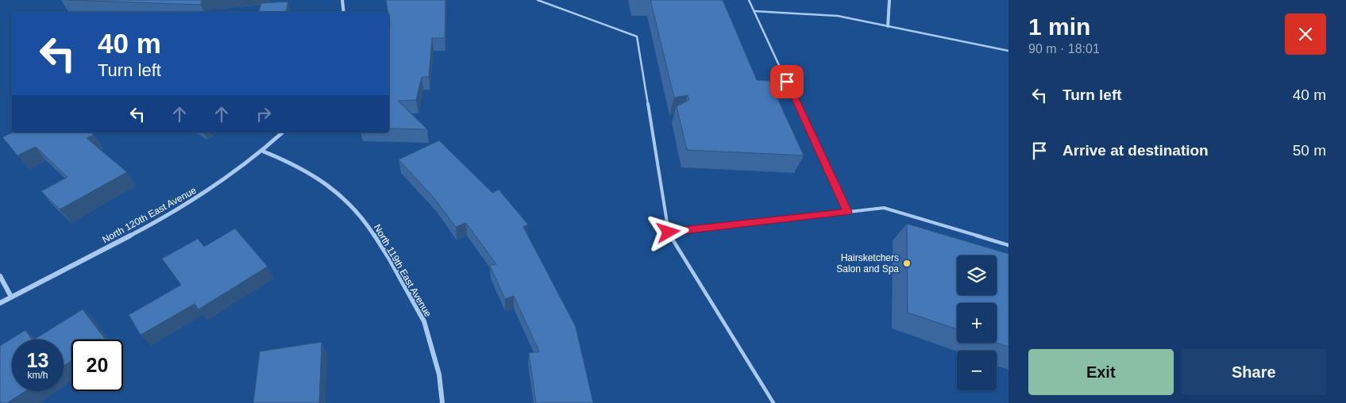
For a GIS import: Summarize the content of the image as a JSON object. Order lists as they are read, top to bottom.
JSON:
{
  "streets": {
    "street": ["North 120th East Avenue", "North 119th East Avenue"]
  },
  "crossings": [
    ["North 120th East Avenue", "North 119th East Avenue"]
  ],
  "places": ["Hairsketchers Salon and Spa"],
  "page": {
    "heading": ["1 min", "90 m · 18:01"],
    "turn": ["40 m", "Turn left"],
    "list": [
      {
        "name": "Turn left",
        "value": "40 m"
      },
      {
        "name": "Arrive at destination",
        "value": "50 m"
      }
    ],
    "map_buttons": ["+", "−"],
    "speed": "13 km/h",
    "limit": "20",
    "buttons": ["Exit", "Share"]
  }
}
